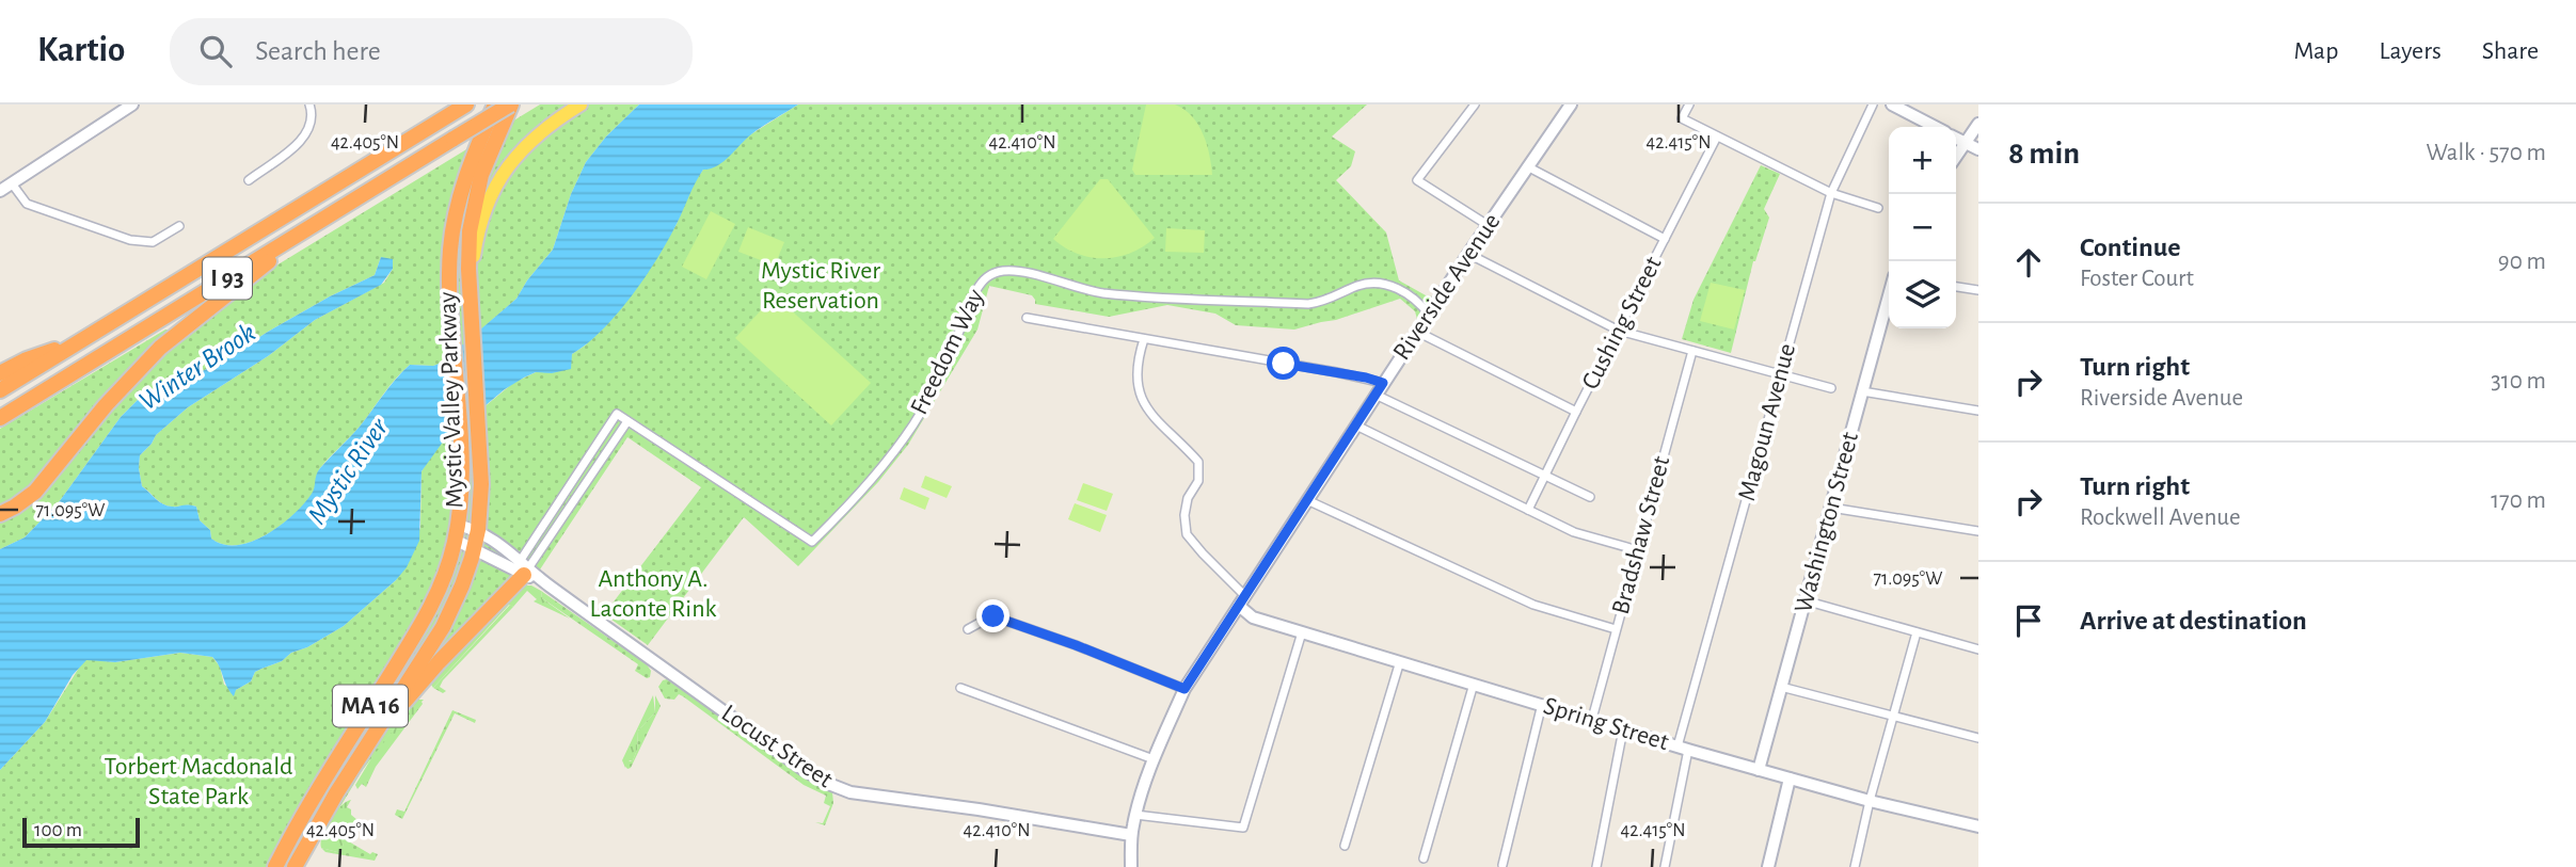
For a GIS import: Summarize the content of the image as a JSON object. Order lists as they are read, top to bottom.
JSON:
{
  "streets": {
    "highway": ["I 93", "Mystic Valley Parkway", "MA 16"],
    "street": [
      "Riverside Avenue",
      "Cushing Street",
      "Freedom Way",
      "Magoun Avenue",
      "Washington Street",
      "Bradshaw Street",
      "Spring Street",
      "Locust Street"
    ]
  },
  "crossings": [
    ["Riverside Avenue", "Freedom Way"],
    ["Riverside Avenue", "Spring Street"],
    ["Riverside Avenue", "Locust Street"],
    ["Freedom Way", "Locust Street"],
    ["Mystic Valley Parkway", "Locust Street"],
    ["Magoun Avenue", "Spring Street"],
    ["Washington Street", "Spring Street"],
    ["Bradshaw Street", "Spring Street"]
  ],
  "water": ["Winter Brook", "Mystic River"],
  "parks": ["Mystic River Reservation", "Anthony A. Laconte Rink", "Torbert Macdonald State Park"],
  "scale_bar": "100 m",
  "page": {
    "header": "Kartio",
    "search": "Search here",
    "nav": ["Map", "Layers", "Share"],
    "heading": ["8 min", "Walk · 570 m"],
    "map_buttons": ["+", "−"],
    "list": [
      ["Continue", "Foster Court", "90 m"],
      ["Turn right", "Riverside Avenue", "310 m"],
      ["Turn right", "Rockwell Avenue", "170 m"],
      "Arrive at destination"
    ],
    "scale": "100 m"
  },
  "coordinates": [
    "42.405°N",
    "42.410°N",
    "42.415°N",
    "71.095°W"
  ]
}
